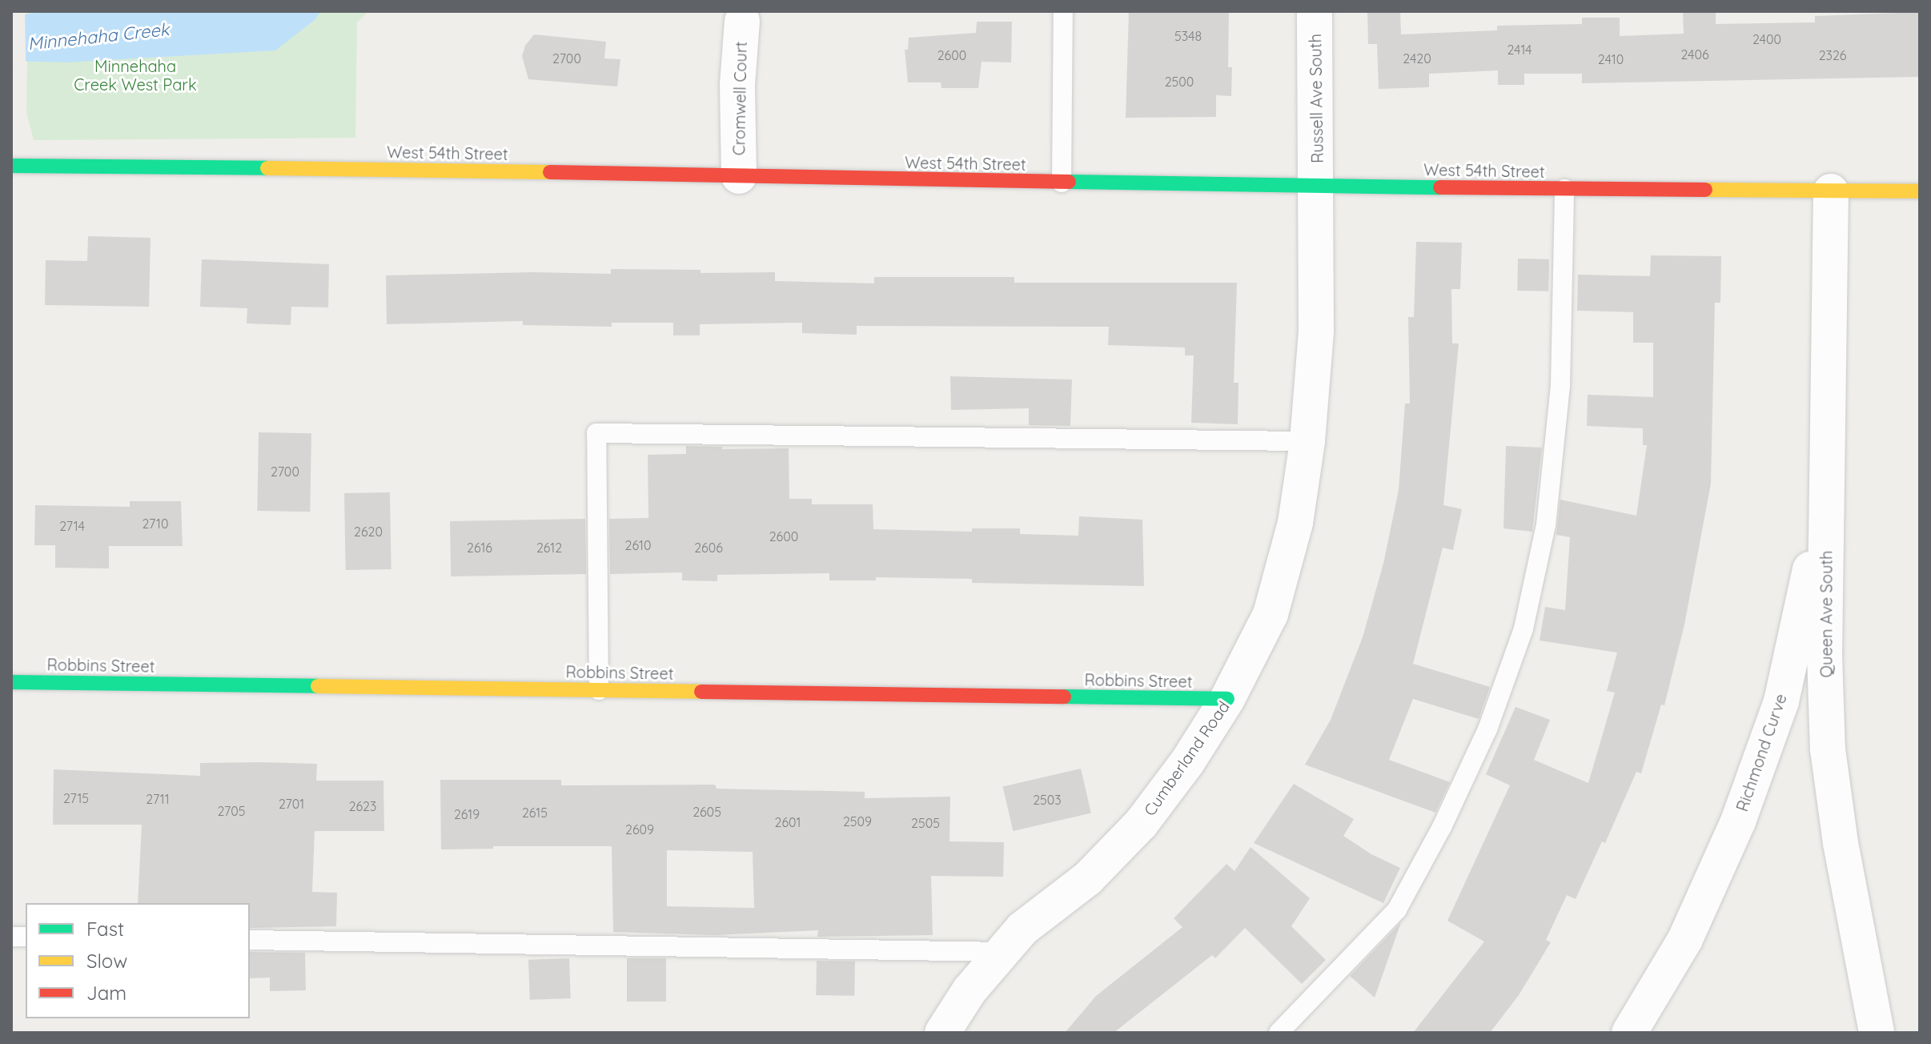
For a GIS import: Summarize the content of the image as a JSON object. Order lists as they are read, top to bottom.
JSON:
{
  "streets": {
    "street": [
      "Cromwell Court",
      "Russell Ave South",
      "West 54th Street",
      "Queen Ave South",
      "Robbins Street",
      "Richmond Curve",
      "Cumberland Road"
    ]
  },
  "crossings": [
    ["Cromwell Court", "West 54th Street"],
    ["Russell Ave South", "West 54th Street"],
    ["Russell Ave South", "Cumberland Road"],
    ["West 54th Street", "Queen Ave South"],
    ["West 54th Street", "Cumberland Road"],
    ["Queen Ave South", "Richmond Curve"],
    ["Robbins Street", "Cumberland Road"]
  ],
  "water": ["Minnehaha Creek"],
  "parks": ["Minnehaha Creek West Park"],
  "house_numbers": [
    "5348",
    "2400",
    "2414",
    "2406",
    "2600",
    "2326",
    "2700",
    "2420",
    "2410",
    "2500",
    "2700",
    "2710",
    "2714",
    "2620",
    "2600",
    "2610",
    "2616",
    "2612",
    "2606",
    "2715",
    "2711",
    "2503",
    "2701",
    "2623",
    "2705",
    "2605",
    "2615",
    "2619",
    "2509",
    "2601",
    "2505",
    "2609"
  ],
  "legend": ["Fast", "Slow", "Jam"]
}
